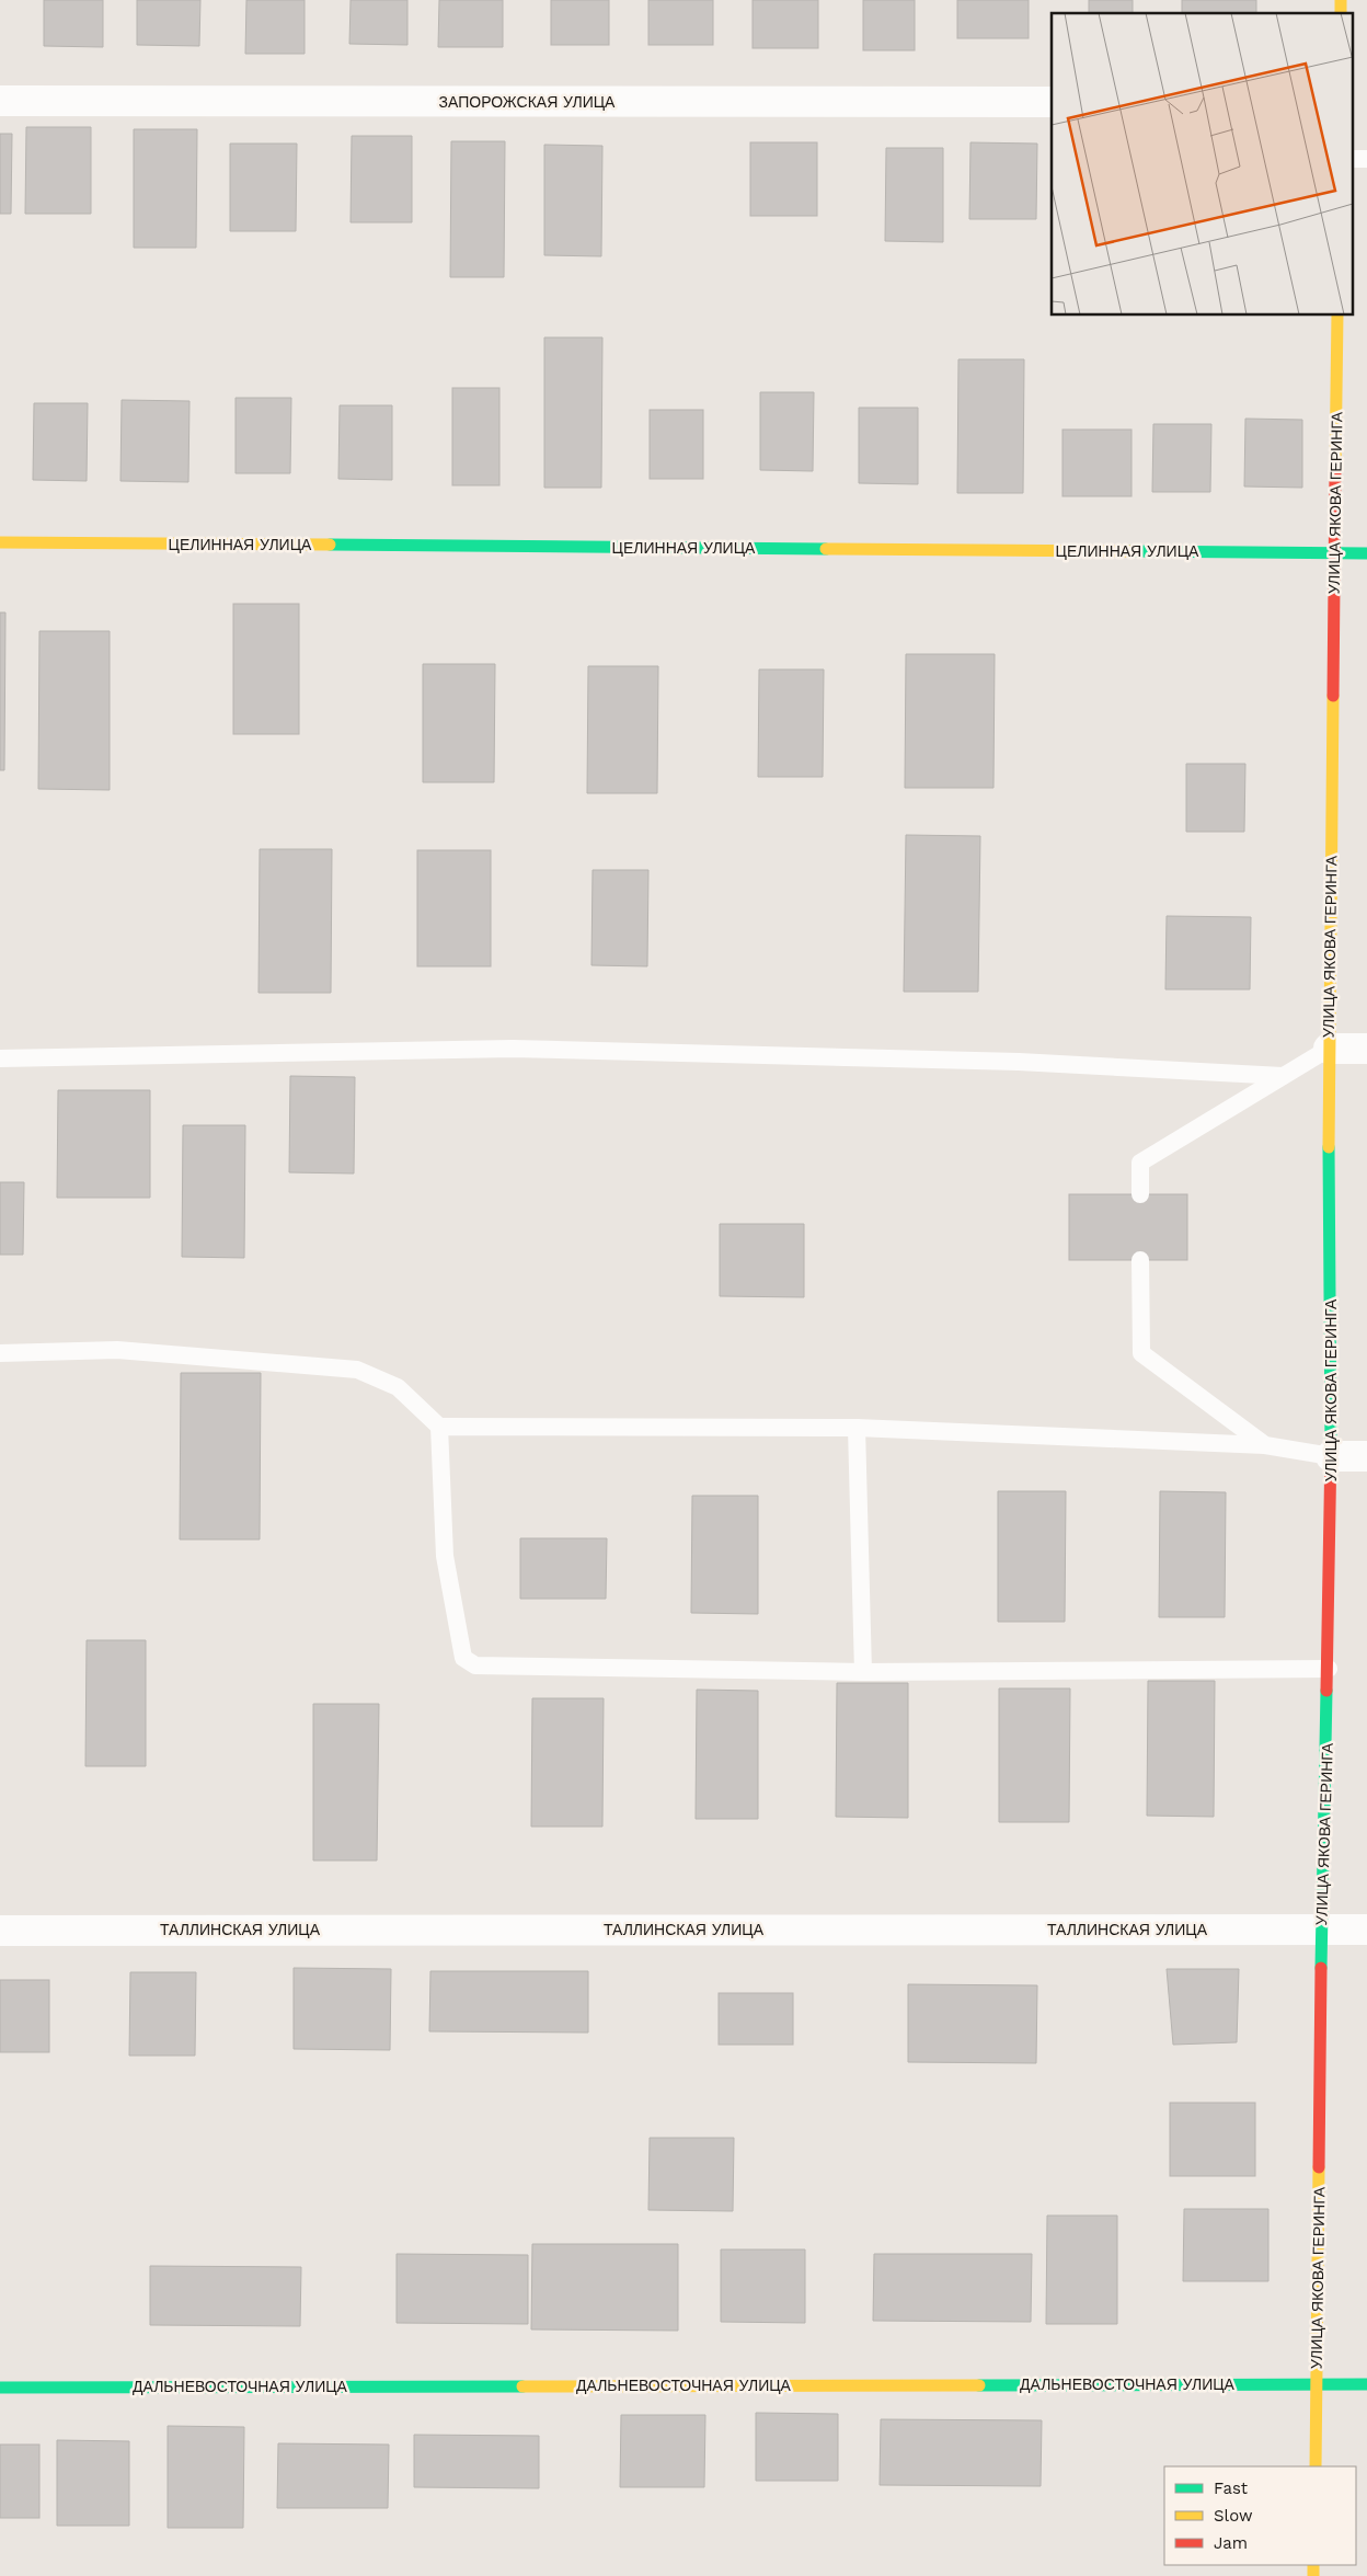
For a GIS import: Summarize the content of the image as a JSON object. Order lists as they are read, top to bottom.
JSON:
{
  "streets": {
    "street": [
      "ЗАПОРОЖСКАЯ УЛИЦА",
      "УЛИЦА ЯКОВА ГЕРИНГА",
      "ЦЕЛИННАЯ УЛИЦА",
      "ТАЛЛИНСКАЯ УЛИЦА",
      "ДАЛЬНЕВОСТОЧНАЯ УЛИЦА"
    ]
  },
  "crossings": [
    ["УЛИЦА ЯКОВА ГЕРИНГА", "ЦЕЛИННАЯ УЛИЦА"],
    ["УЛИЦА ЯКОВА ГЕРИНГА", "ТАЛЛИНСКАЯ УЛИЦА"],
    ["УЛИЦА ЯКОВА ГЕРИНГА", "ДАЛЬНЕВОСТОЧНАЯ УЛИЦА"]
  ],
  "legend": ["Fast", "Slow", "Jam"]
}
